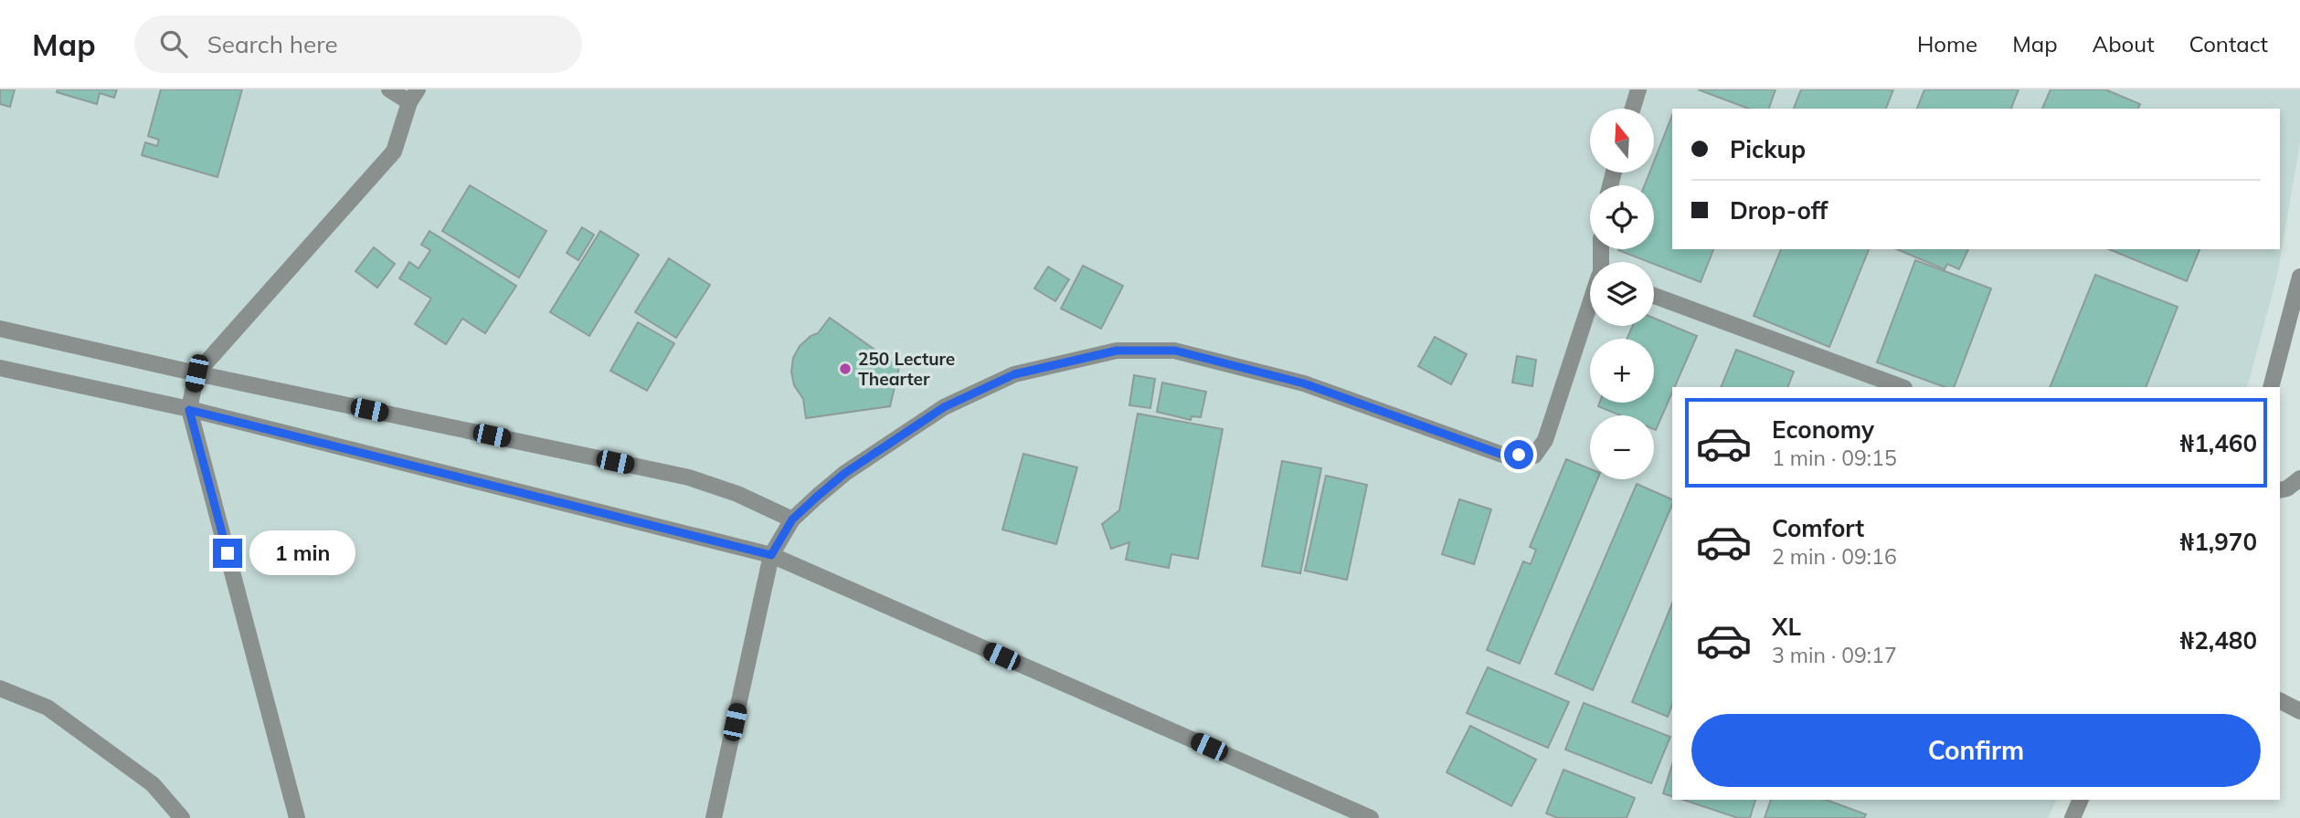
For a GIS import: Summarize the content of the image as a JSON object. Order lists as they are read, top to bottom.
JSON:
{
  "places": ["250 Lecture Thearter"],
  "north": "top",
  "page": {
    "header": "Map",
    "search": "Search here",
    "nav": [
      "Home",
      "Map",
      "About",
      "Contact"
    ],
    "map_buttons": ["+", "−"],
    "banner": ["Pickup", "Drop-off"],
    "list": [
      {
        "name": "Economy",
        "note": "1 min · 09:15",
        "value": "₦1,460"
      },
      {
        "name": "Comfort",
        "note": "2 min · 09:16",
        "value": "₦1,970"
      },
      {
        "name": "XL",
        "note": "3 min · 09:17",
        "value": "₦2,480"
      }
    ],
    "bubble": "1 min",
    "buttons": "Confirm"
  }
}
